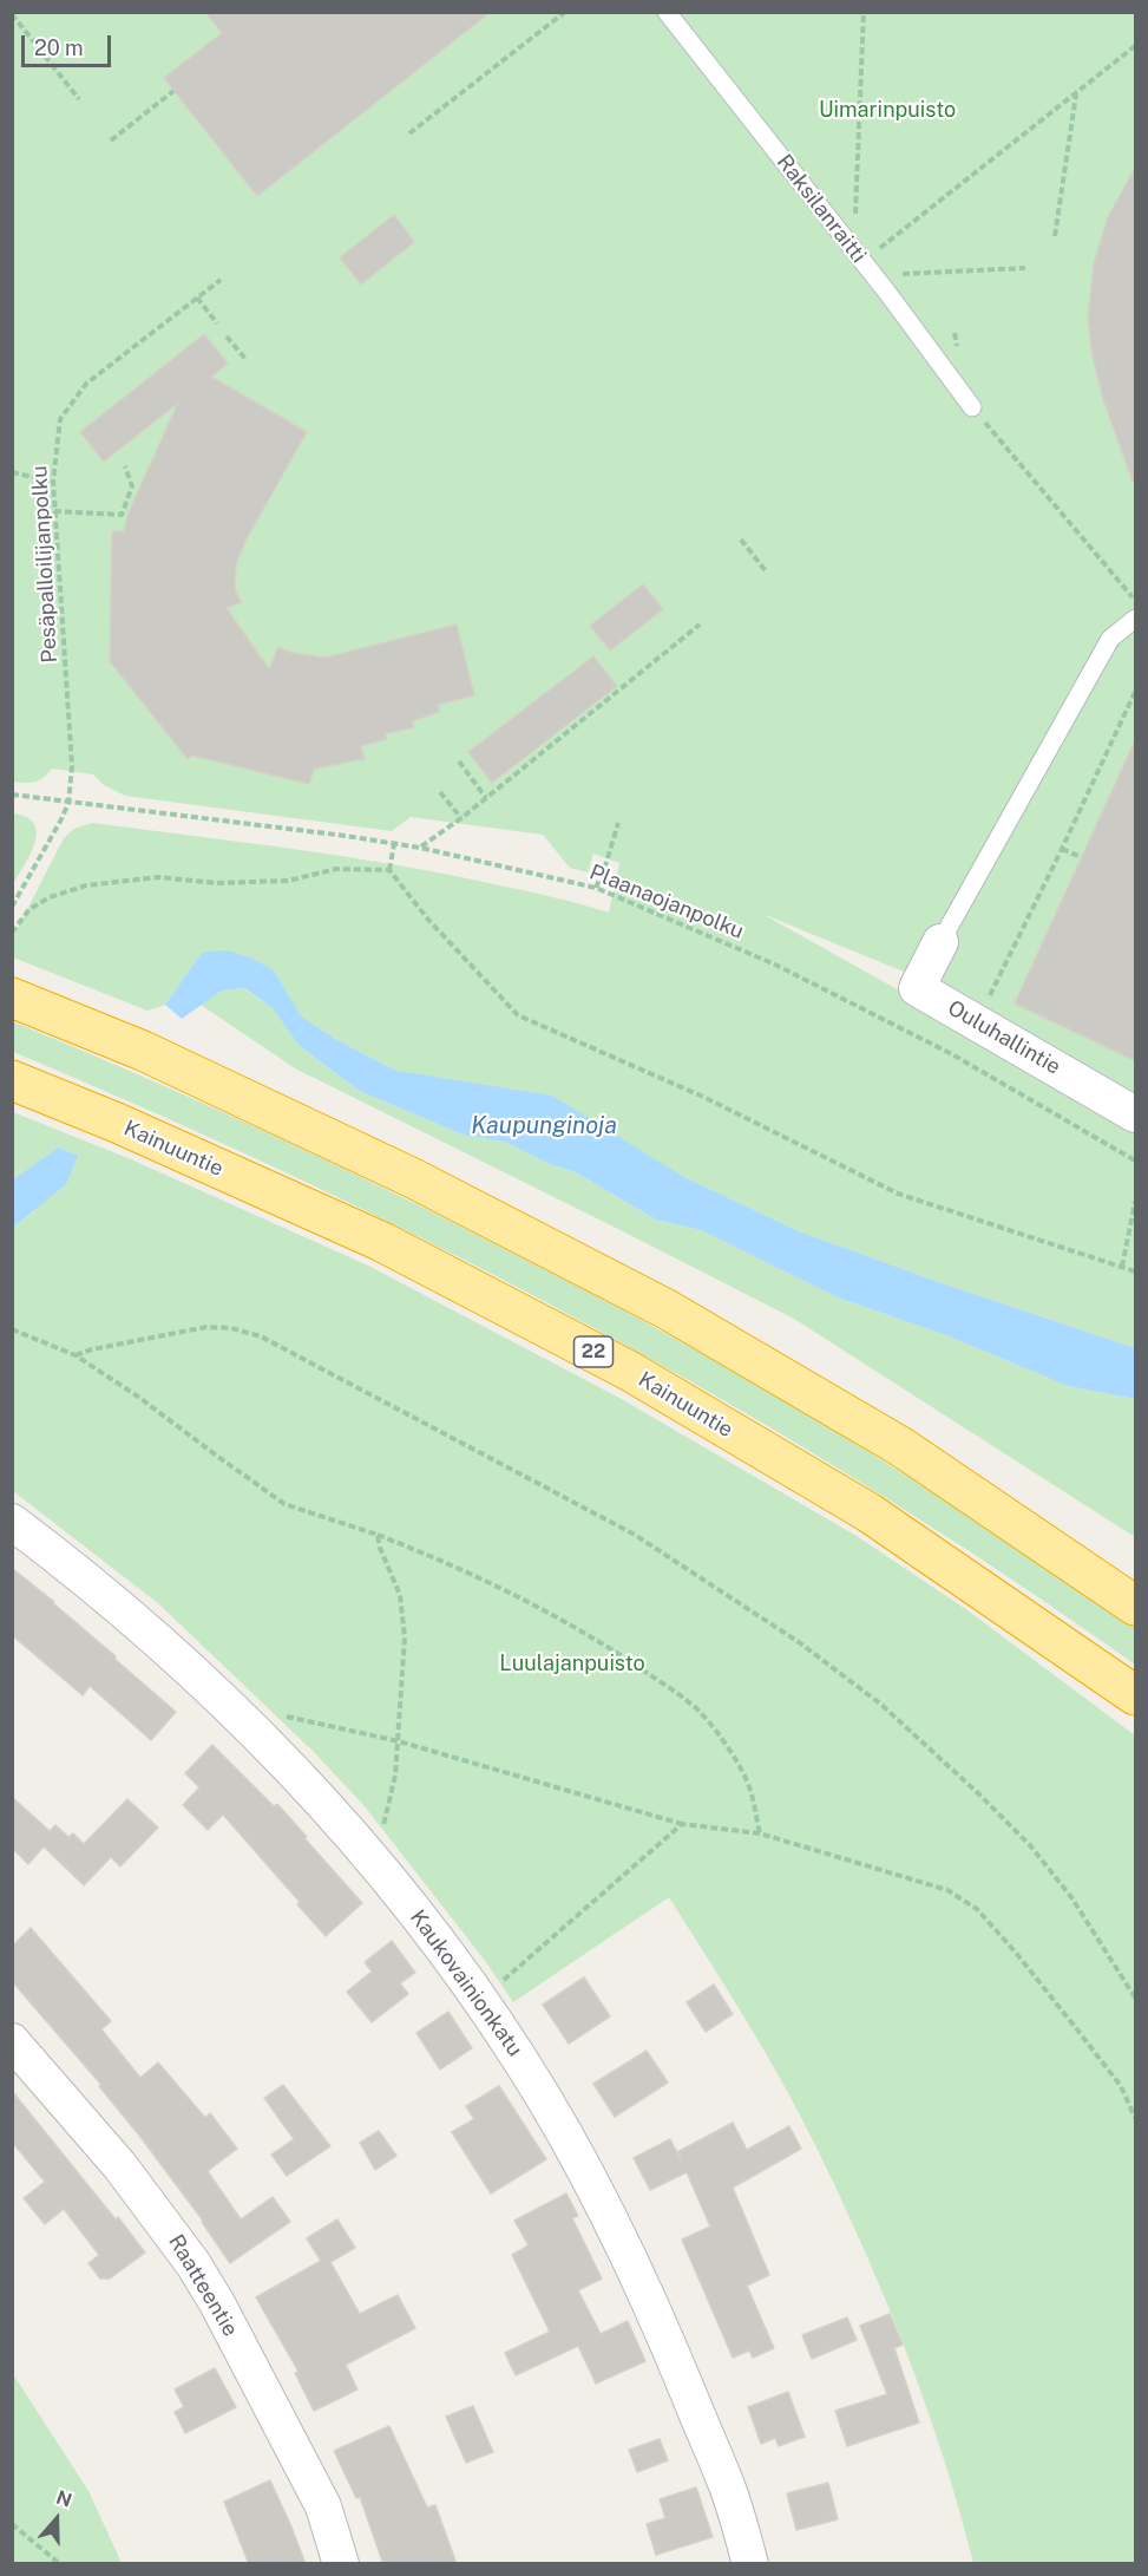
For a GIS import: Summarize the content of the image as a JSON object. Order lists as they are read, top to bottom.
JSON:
{
  "streets": {
    "highway": ["Kainuuntie", "22"],
    "street": ["Ouluhallintie", "Kaukovainionkatu", "Raatteentie"],
    "lane": ["Raksilanraitti"],
    "path": ["Pesäpalloilijanpolku", "Plaanaojanpolku"]
  },
  "crossings": [
    ["Pesäpalloilijanpolku", "Plaanaojanpolku"]
  ],
  "water": ["Kaupunginoja"],
  "parks": ["Uimarinpuisto", "Luulajanpuisto"],
  "scale_bar": "20 m",
  "north": "top"
}
